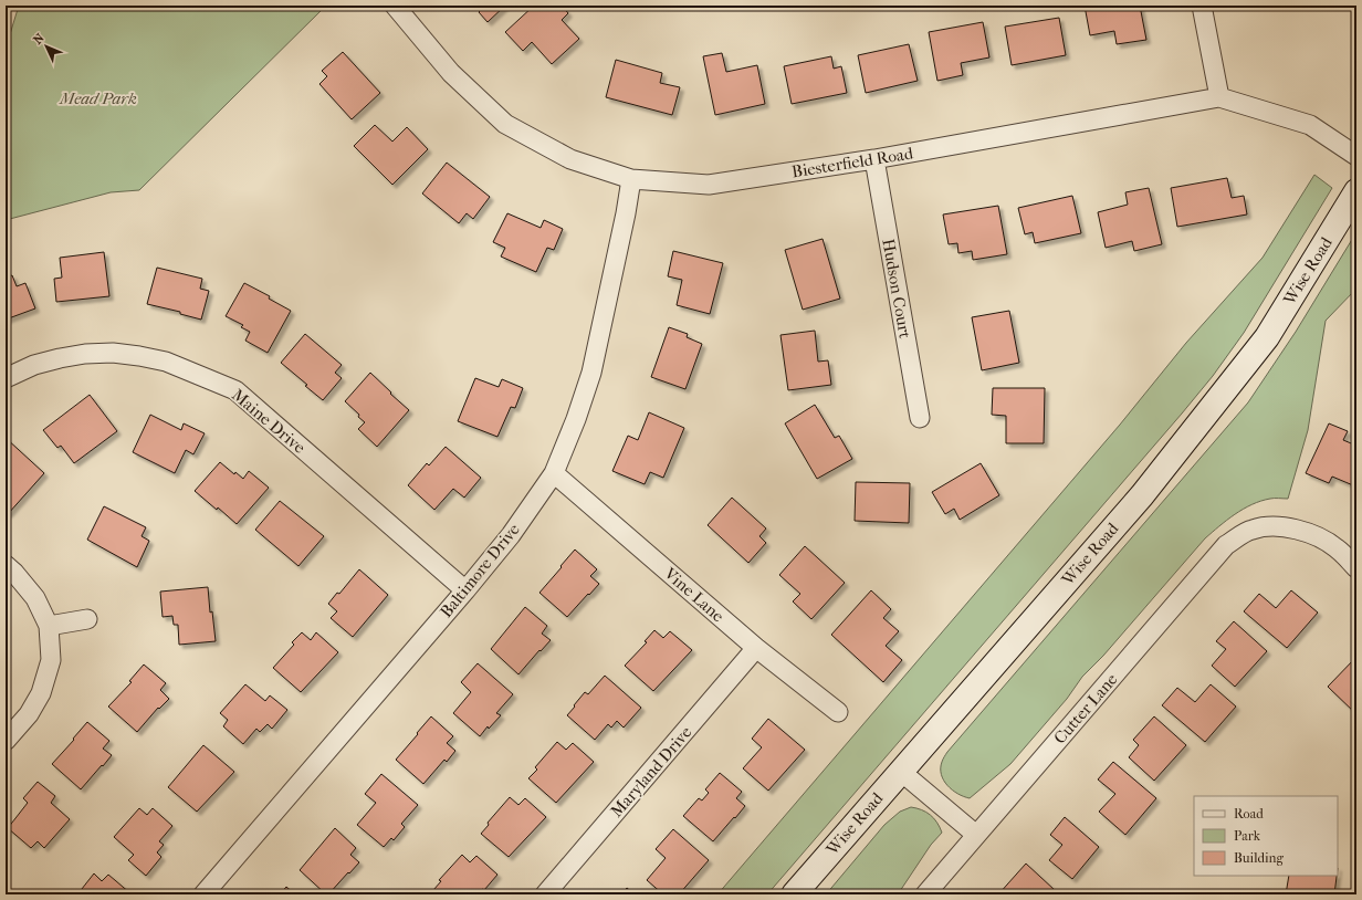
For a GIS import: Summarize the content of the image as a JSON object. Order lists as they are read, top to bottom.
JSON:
{
  "streets": {
    "street": [
      "Biesterfield Road",
      "Wise Road",
      "Hudson Court",
      "Maine Drive",
      "Baltimore Drive",
      "Vine Lane",
      "Cutter Lane",
      "Maryland Drive"
    ]
  },
  "crossings": [
    ["Biesterfield Road", "Hudson Court"],
    ["Biesterfield Road", "Baltimore Drive"],
    ["Maine Drive", "Baltimore Drive"],
    ["Baltimore Drive", "Vine Lane"],
    ["Vine Lane", "Maryland Drive"]
  ],
  "parks": ["Mead Park"],
  "legend": ["Road", "Park", "Building"],
  "north": "top left"
}
